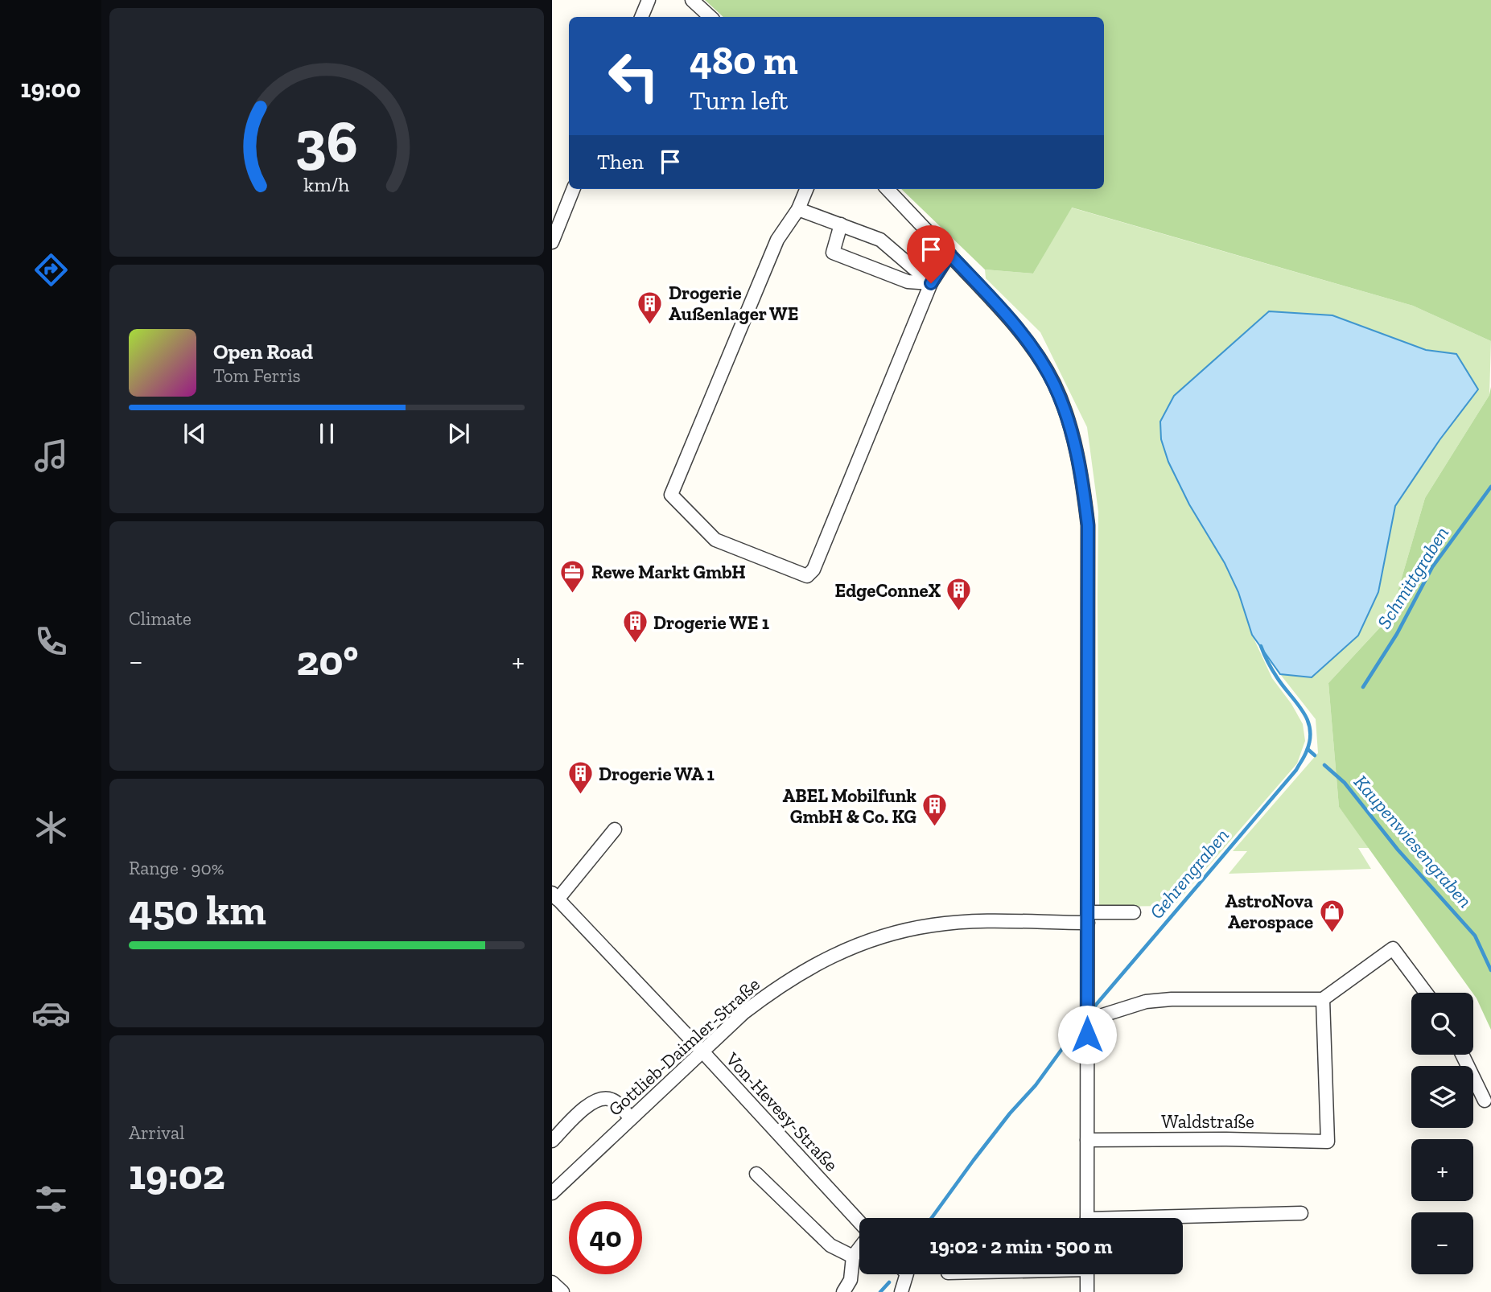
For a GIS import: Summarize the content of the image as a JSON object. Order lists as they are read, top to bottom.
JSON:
{
  "streets": {
    "street": ["Gottlieb-Daimler-Straße", "Von-Hevesy-Straße", "Waldstraße"]
  },
  "crossings": [
    ["Gottlieb-Daimler-Straße", "Von-Hevesy-Straße"]
  ],
  "water": ["Schmittgraben", "Kaupenwiesengraben", "Gehrengraben"],
  "places": {
    "building": [
      "Drogerie Außenlager WE",
      "EdgeConneX",
      "Drogerie WE 1",
      "Drogerie WA 1",
      "ABEL Mobilfunk GmbH & Co. KG"
    ],
    "office": ["Rewe Markt GmbH"],
    "shop": ["AstroNova Aerospace"]
  },
  "page": {
    "tabs": "19:00",
    "turn": ["480 m", "Turn left"],
    "then": "Then",
    "song": ["Open Road", "Tom Ferris"],
    "tile": [
      "Climate",
      ["Range · 90%", "450 km"],
      ["Arrival", "19:02"]
    ],
    "heat": ["−", "20°", "+"],
    "map_buttons": ["+", "−"],
    "limit": "40",
    "trip": "19:02 · 2 min · 500 m",
    "gauge": ["36", "km/h"]
  }
}
